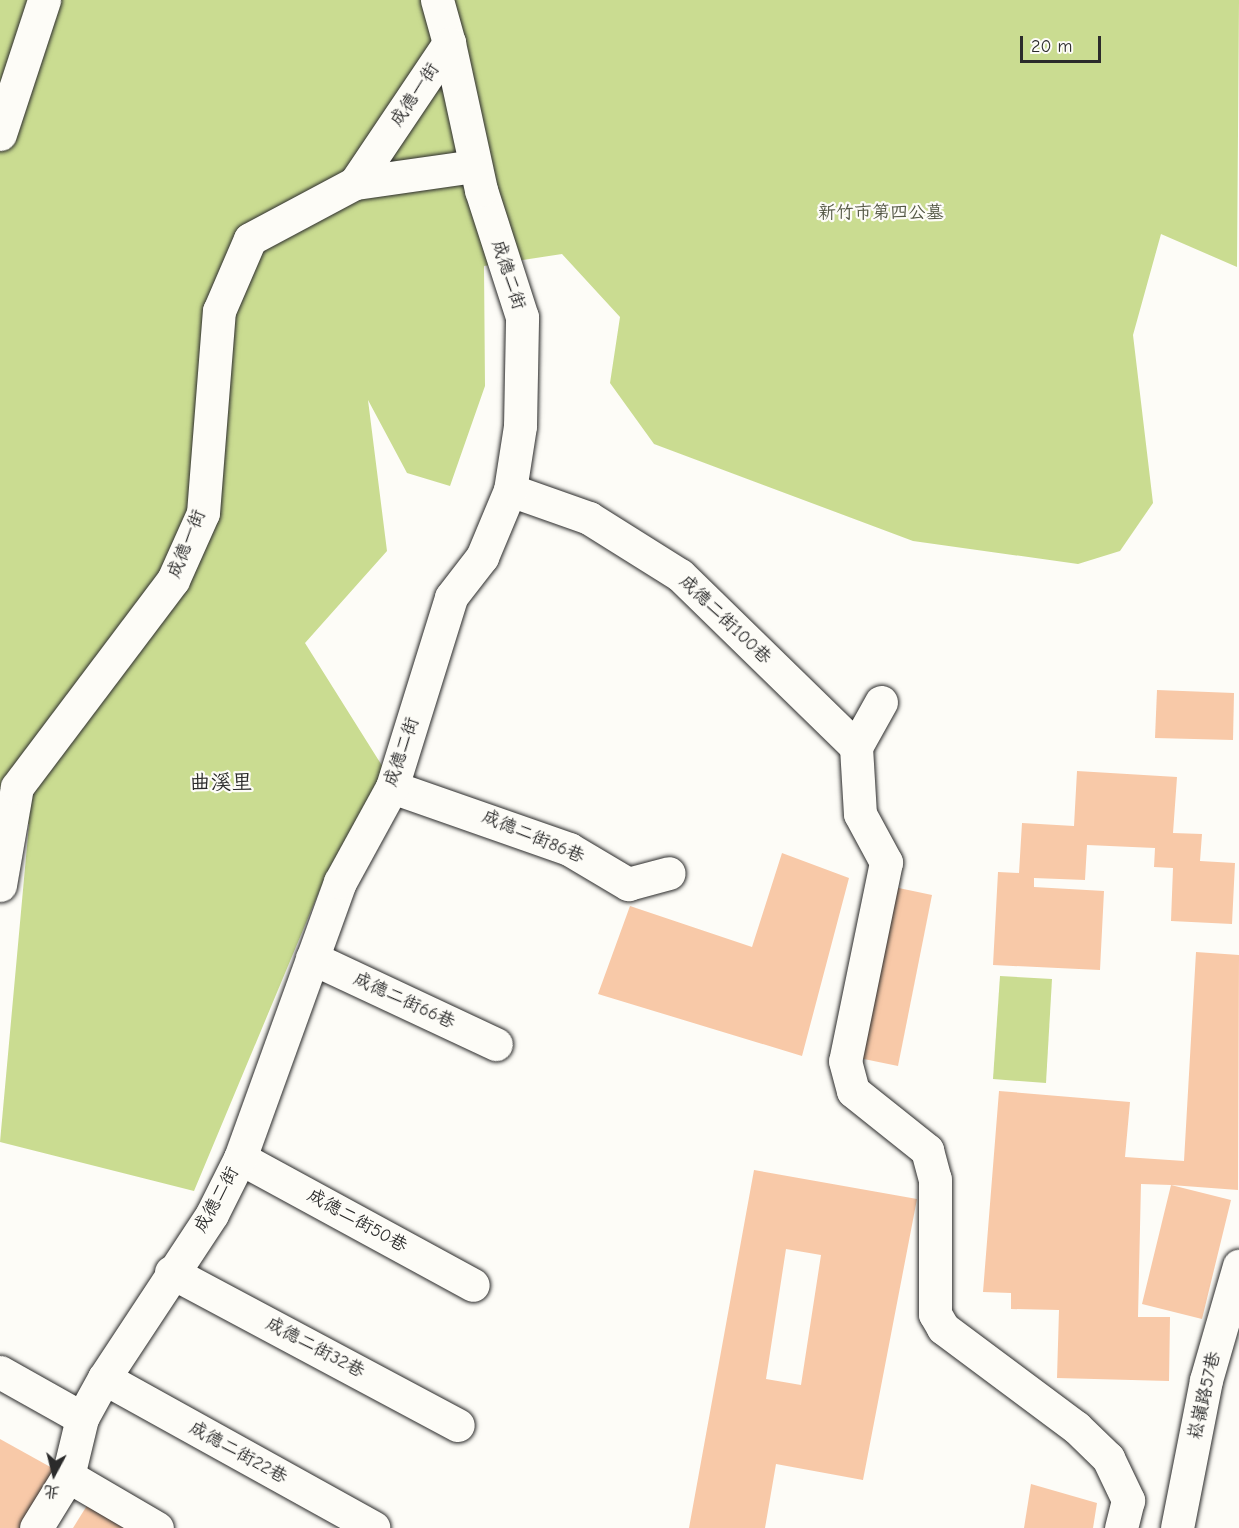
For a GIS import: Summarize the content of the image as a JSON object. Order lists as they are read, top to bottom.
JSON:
{
  "streets": {
    "street": [
      "成德一街",
      "成德二街",
      "成德二街100巷",
      "成德二街86巷",
      "成德二街66巷",
      "成德二街50巷",
      "成德二街32巷",
      "崧嶺路57巷",
      "成德二街22巷"
    ]
  },
  "crossings": [
    ["成德一街", "成德二街"],
    ["成德二街", "成德二街100巷"],
    ["成德二街", "成德二街86巷"],
    ["成德二街", "成德二街66巷"],
    ["成德二街", "成德二街50巷"],
    ["成德二街", "成德二街32巷"],
    ["成德二街", "成德二街22巷"]
  ],
  "districts": ["曲溪里"],
  "parks": ["新竹市第四公墓"],
  "scale_bar": "20 m",
  "north": "bottom"
}
